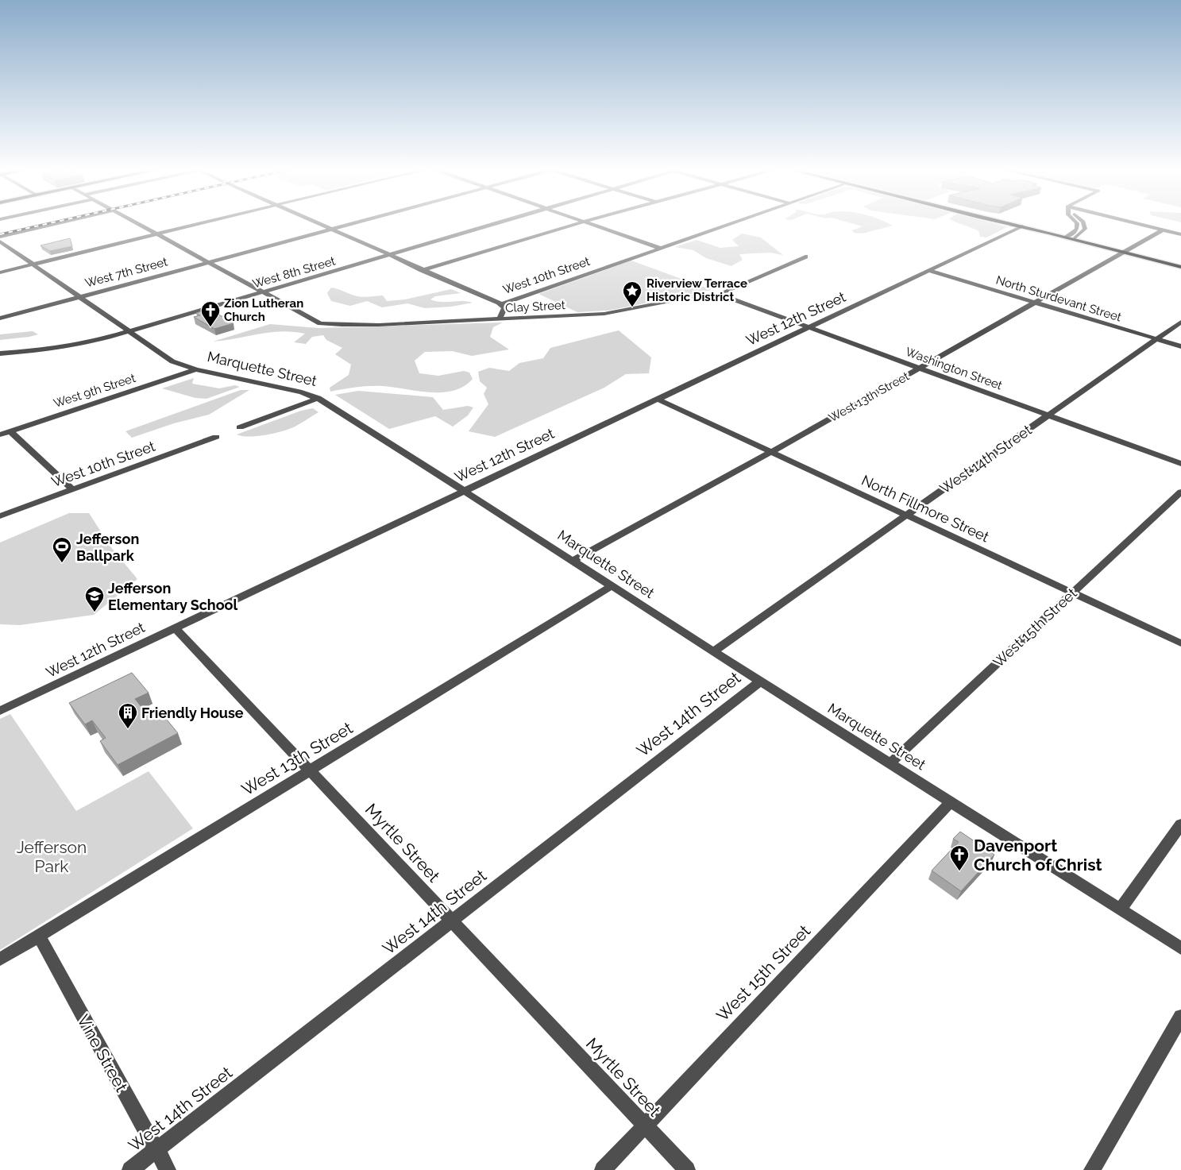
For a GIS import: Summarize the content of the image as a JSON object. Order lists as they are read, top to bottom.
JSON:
{
  "streets": {
    "street": [
      "West 7th Street",
      "West 8th Street",
      "West 10th Street",
      "North Sturdevant Street",
      "Clay Street",
      "West 12th Street",
      "Marquette Street",
      "Washington Street",
      "West 9th Street",
      "West 13th Street",
      "West 14th Street",
      "North Fillmore Street",
      "West 15th Street",
      "Myrtle Street",
      "Vine Street"
    ]
  },
  "crossings": [
    ["West 7th Street", "Clay Street"],
    ["West 7th Street", "Marquette Street"],
    ["West 8th Street", "Clay Street"],
    ["West 8th Street", "Marquette Street"],
    ["North Sturdevant Street", "West 12th Street"],
    ["North Sturdevant Street", "West 13th Street"],
    ["North Sturdevant Street", "West 14th Street"],
    ["Clay Street", "Washington Street"],
    ["West 12th Street", "Marquette Street"],
    ["West 12th Street", "Washington Street"],
    ["West 12th Street", "North Fillmore Street"],
    ["West 12th Street", "Myrtle Street"],
    ["Marquette Street", "West 9th Street"],
    ["Marquette Street", "West 13th Street"],
    ["Marquette Street", "West 14th Street"],
    ["Marquette Street", "West 15th Street"],
    ["Washington Street", "West 13th Street"],
    ["Washington Street", "West 14th Street"],
    ["West 13th Street", "North Fillmore Street"],
    ["West 13th Street", "Myrtle Street"],
    ["West 13th Street", "Vine Street"],
    ["West 14th Street", "North Fillmore Street"],
    ["West 14th Street", "Myrtle Street"],
    ["West 14th Street", "Vine Street"],
    ["North Fillmore Street", "West 15th Street"],
    ["West 15th Street", "Myrtle Street"]
  ],
  "parks": ["Jefferson Park"],
  "places": {
    "place": ["Riverview Terrace Historic District"],
    "church": ["Zion Lutheran Church", "Davenport Church of Christ"],
    "sports": ["Jefferson Ballpark"],
    "school or university": ["Jefferson Elementary School"],
    "building": ["Friendly House"]
  }
}
